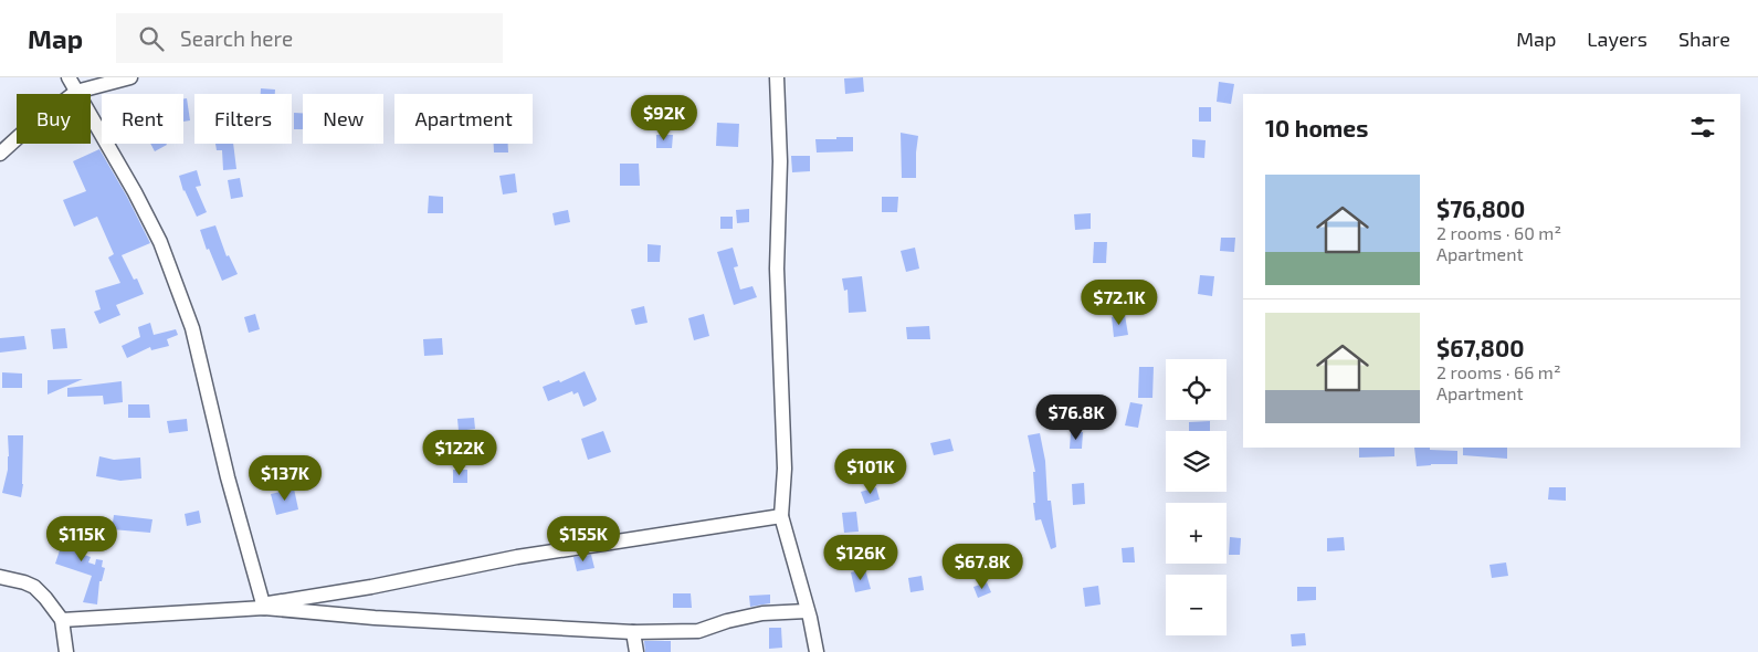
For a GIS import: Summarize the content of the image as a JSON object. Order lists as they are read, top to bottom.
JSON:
{
  "page": {
    "header": "Map",
    "search": "Search here",
    "nav": ["Map", "Layers", "Share"],
    "chip": [
      "Buy",
      "Rent",
      "Filters",
      "New",
      "Apartment"
    ],
    "heading": "10 homes",
    "price": [
      "$92K",
      "$72.1K",
      "$76.8K",
      "$122K",
      "$101K",
      "$137K",
      "$115K",
      "$155K",
      "$126K",
      "$67.8K"
    ],
    "list": [
      {
        "name": "$76,800",
        "note": "2 rooms · 60 m² · Apartment"
      },
      {
        "name": "$67,800",
        "note": "2 rooms · 66 m² · Apartment"
      }
    ],
    "map_buttons": ["+", "−"]
  }
}
